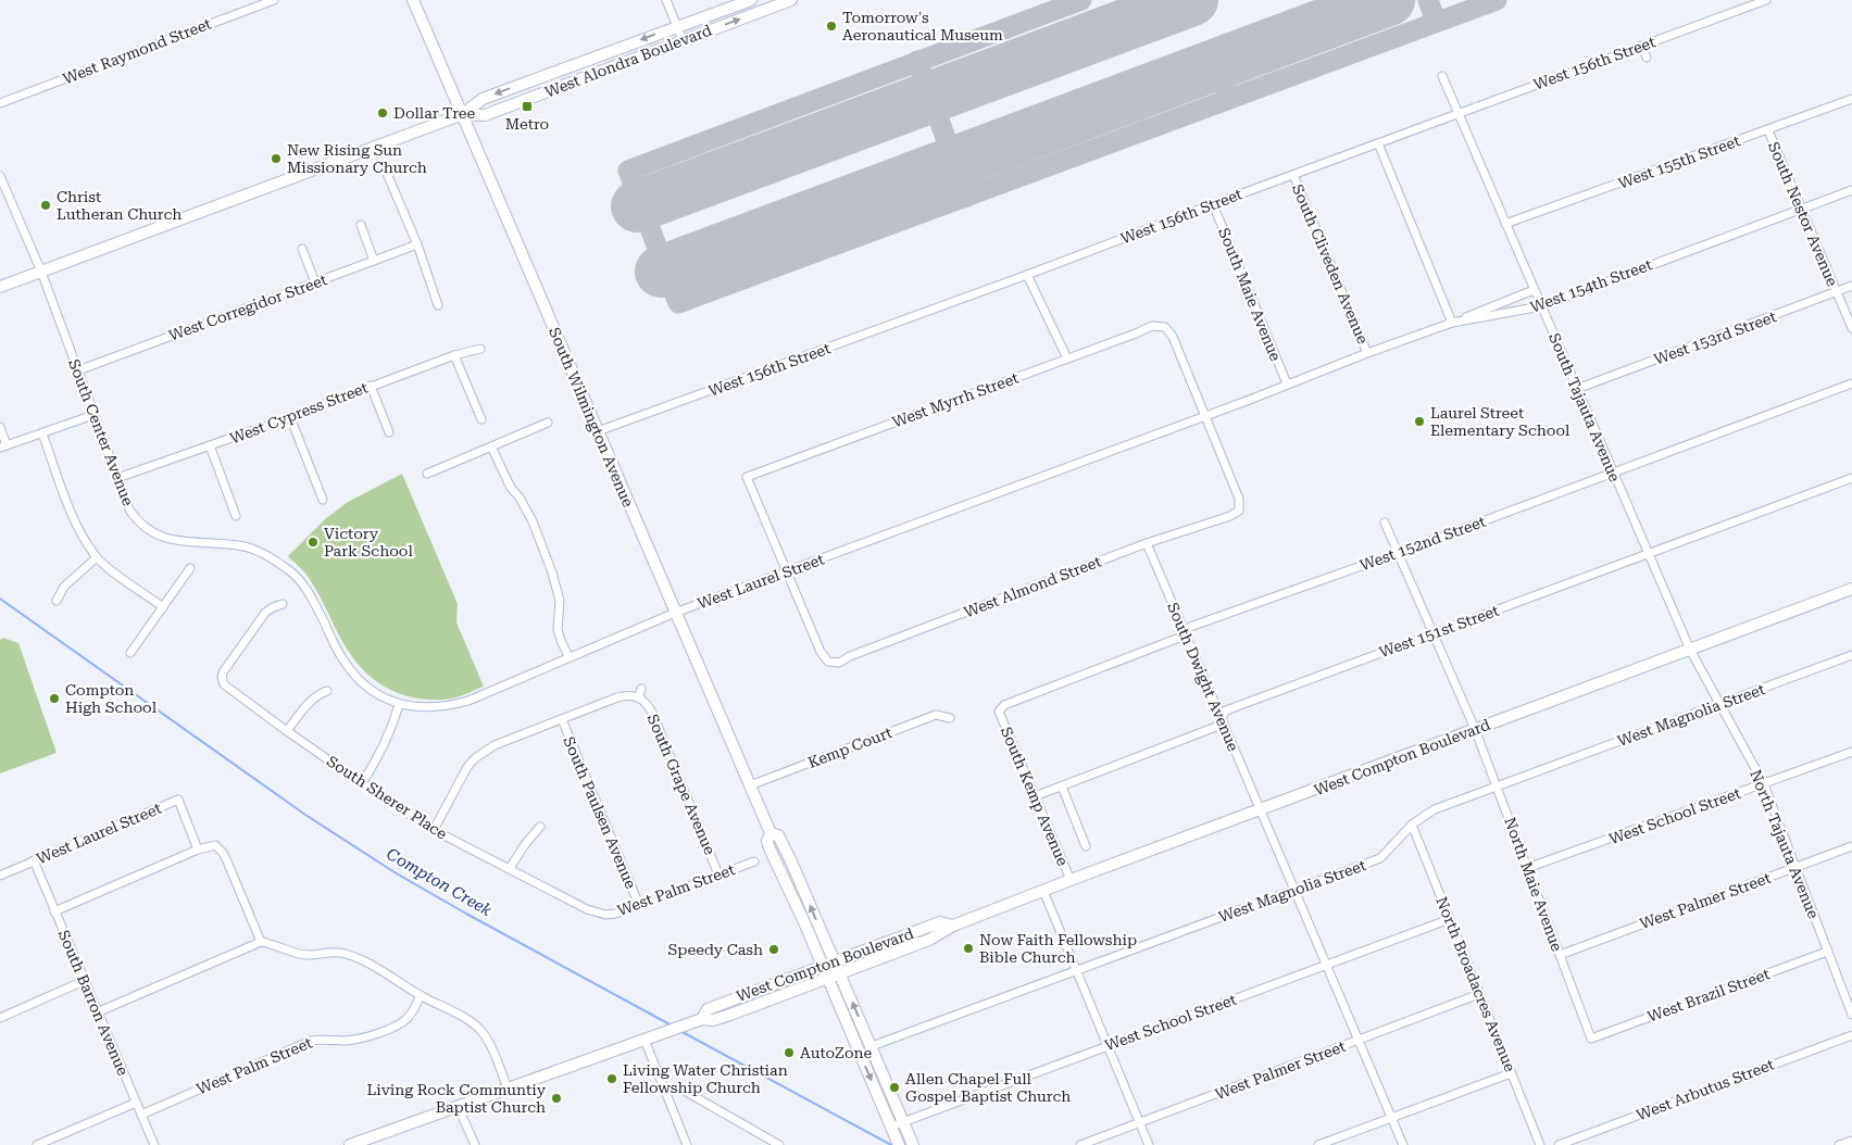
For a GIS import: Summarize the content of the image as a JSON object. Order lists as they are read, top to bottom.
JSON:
{
  "streets": {
    "main road": ["West Alondra Boulevard", "South Wilmington Avenue", "West Compton Boulevard"],
    "street": [
      "West Raymond Street",
      "West 156th Street",
      "West 155th Street",
      "South Nestor Avenue",
      "South Cliveden Avenue",
      "West 154th Street",
      "South Maie Avenue",
      "West Corregidor Street",
      "West 153rd Street",
      "West Myrrh Street",
      "South Tajauta Avenue",
      "West Cypress Street",
      "South Center Avenue",
      "West 152nd Street",
      "West Laurel Street",
      "West Almond Street",
      "West 151st Street",
      "South Dwight Avenue",
      "West Magnolia Street",
      "Kemp Court",
      "South Grape Avenue",
      "South Kemp Avenue",
      "South Sherer Place",
      "South Paulsen Avenue",
      "West School Street",
      "North Tajauta Avenue",
      "North Maie Avenue",
      "West Palm Street",
      "West Palmer Street",
      "North Broadacres Avenue",
      "West Brazil Street",
      "South Barron Avenue",
      "West Arbutus Street"
    ]
  },
  "crossings": [
    ["West Alondra Boulevard", "South Wilmington Avenue"],
    ["West Alondra Boulevard", "South Center Avenue"],
    ["West 156th Street", "South Cliveden Avenue"],
    ["West 156th Street", "South Maie Avenue"],
    ["West 156th Street", "South Tajauta Avenue"],
    ["West 156th Street", "South Wilmington Avenue"],
    ["West 155th Street", "South Nestor Avenue"],
    ["West 155th Street", "South Tajauta Avenue"],
    ["South Nestor Avenue", "West 154th Street"],
    ["South Nestor Avenue", "West 153rd Street"],
    ["South Cliveden Avenue", "West 154th Street"],
    ["West 154th Street", "South Maie Avenue"],
    ["West 154th Street", "West Myrrh Street"],
    ["West 154th Street", "South Tajauta Avenue"],
    ["West 154th Street", "West Laurel Street"],
    ["West 154th Street", "West Almond Street"],
    ["West Corregidor Street", "South Center Avenue"],
    ["West 153rd Street", "South Tajauta Avenue"],
    ["West Myrrh Street", "West Laurel Street"],
    ["West Myrrh Street", "West Almond Street"],
    ["South Tajauta Avenue", "West 152nd Street"],
    ["South Tajauta Avenue", "West 151st Street"],
    ["South Tajauta Avenue", "West Compton Boulevard"],
    ["South Tajauta Avenue", "North Tajauta Avenue"],
    ["West Cypress Street", "South Center Avenue"],
    ["South Wilmington Avenue", "West Laurel Street"],
    ["South Wilmington Avenue", "West Magnolia Street"],
    ["South Wilmington Avenue", "Kemp Court"],
    ["South Wilmington Avenue", "West Compton Boulevard"],
    ["South Wilmington Avenue", "West School Street"],
    ["South Center Avenue", "West Laurel Street"],
    ["West 152nd Street", "South Dwight Avenue"],
    ["West 152nd Street", "South Kemp Avenue"],
    ["West Laurel Street", "West Almond Street"],
    ["West Laurel Street", "South Barron Avenue"],
    ["West Almond Street", "South Dwight Avenue"],
    ["West 151st Street", "South Dwight Avenue"],
    ["West 151st Street", "South Kemp Avenue"],
    ["South Dwight Avenue", "West Magnolia Street"],
    ["South Dwight Avenue", "West Compton Boulevard"],
    ["South Dwight Avenue", "West School Street"],
    ["South Dwight Avenue", "West Palmer Street"],
    ["West Magnolia Street", "North Tajauta Avenue"],
    ["West Magnolia Street", "North Maie Avenue"],
    ["West Magnolia Street", "North Broadacres Avenue"],
    ["West Compton Boulevard", "South Kemp Avenue"],
    ["West Compton Boulevard", "North Tajauta Avenue"],
    ["West Compton Boulevard", "North Maie Avenue"],
    ["South Grape Avenue", "West Palm Street"],
    ["South Sherer Place", "West Palm Street"],
    ["South Paulsen Avenue", "West Palm Street"],
    ["West School Street", "North Tajauta Avenue"],
    ["West School Street", "North Maie Avenue"],
    ["West School Street", "North Broadacres Avenue"],
    ["North Tajauta Avenue", "West Palmer Street"],
    ["North Tajauta Avenue", "West Brazil Street"],
    ["North Maie Avenue", "West Palmer Street"],
    ["North Maie Avenue", "West Brazil Street"],
    ["West Palm Street", "South Barron Avenue"],
    ["West Palmer Street", "North Broadacres Avenue"]
  ],
  "water": ["Compton Creek"],
  "places": {
    "other": [
      "Tomorrow's Aeronautical Museum",
      "Dollar Tree",
      "New Rising Sun Missionary Church",
      "Christ Lutheran Church",
      "Laurel Street Elementary School",
      "Victory Park School",
      "Compton High School",
      "Now Faith Fellowship Bible Church",
      "Speedy Cash",
      "AutoZone",
      "Living Water Christian Fellowship Church",
      "Allen Chapel Full Gospel Baptist Church",
      "Living Rock Communtiy Baptist Church"
    ],
    "transit": ["Metro"]
  }
}
